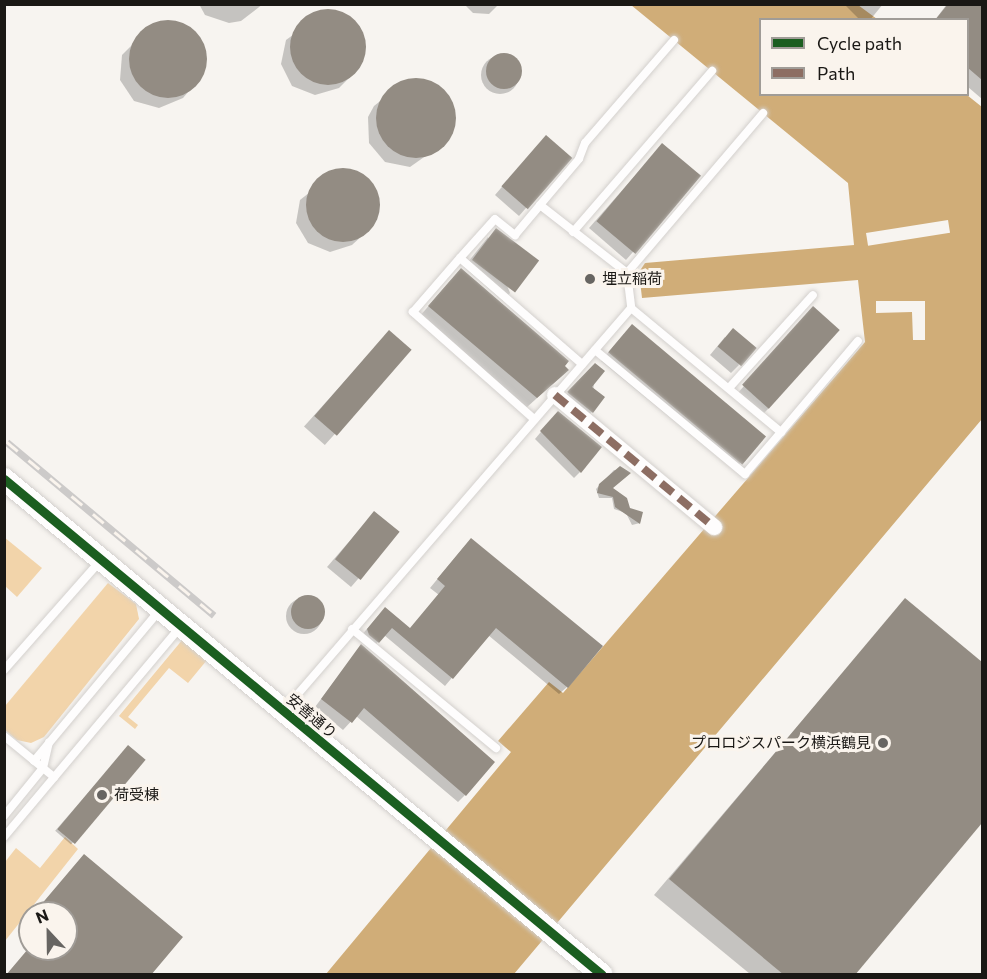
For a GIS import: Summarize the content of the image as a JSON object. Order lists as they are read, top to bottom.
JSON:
{
  "streets": {
    "street": ["安善通り"]
  },
  "places": ["埋立稲荷", "プロロジスパーク横浜鶴見", "荷受棟"],
  "legend": ["Cycle path", "Path"],
  "north": "top"
}
